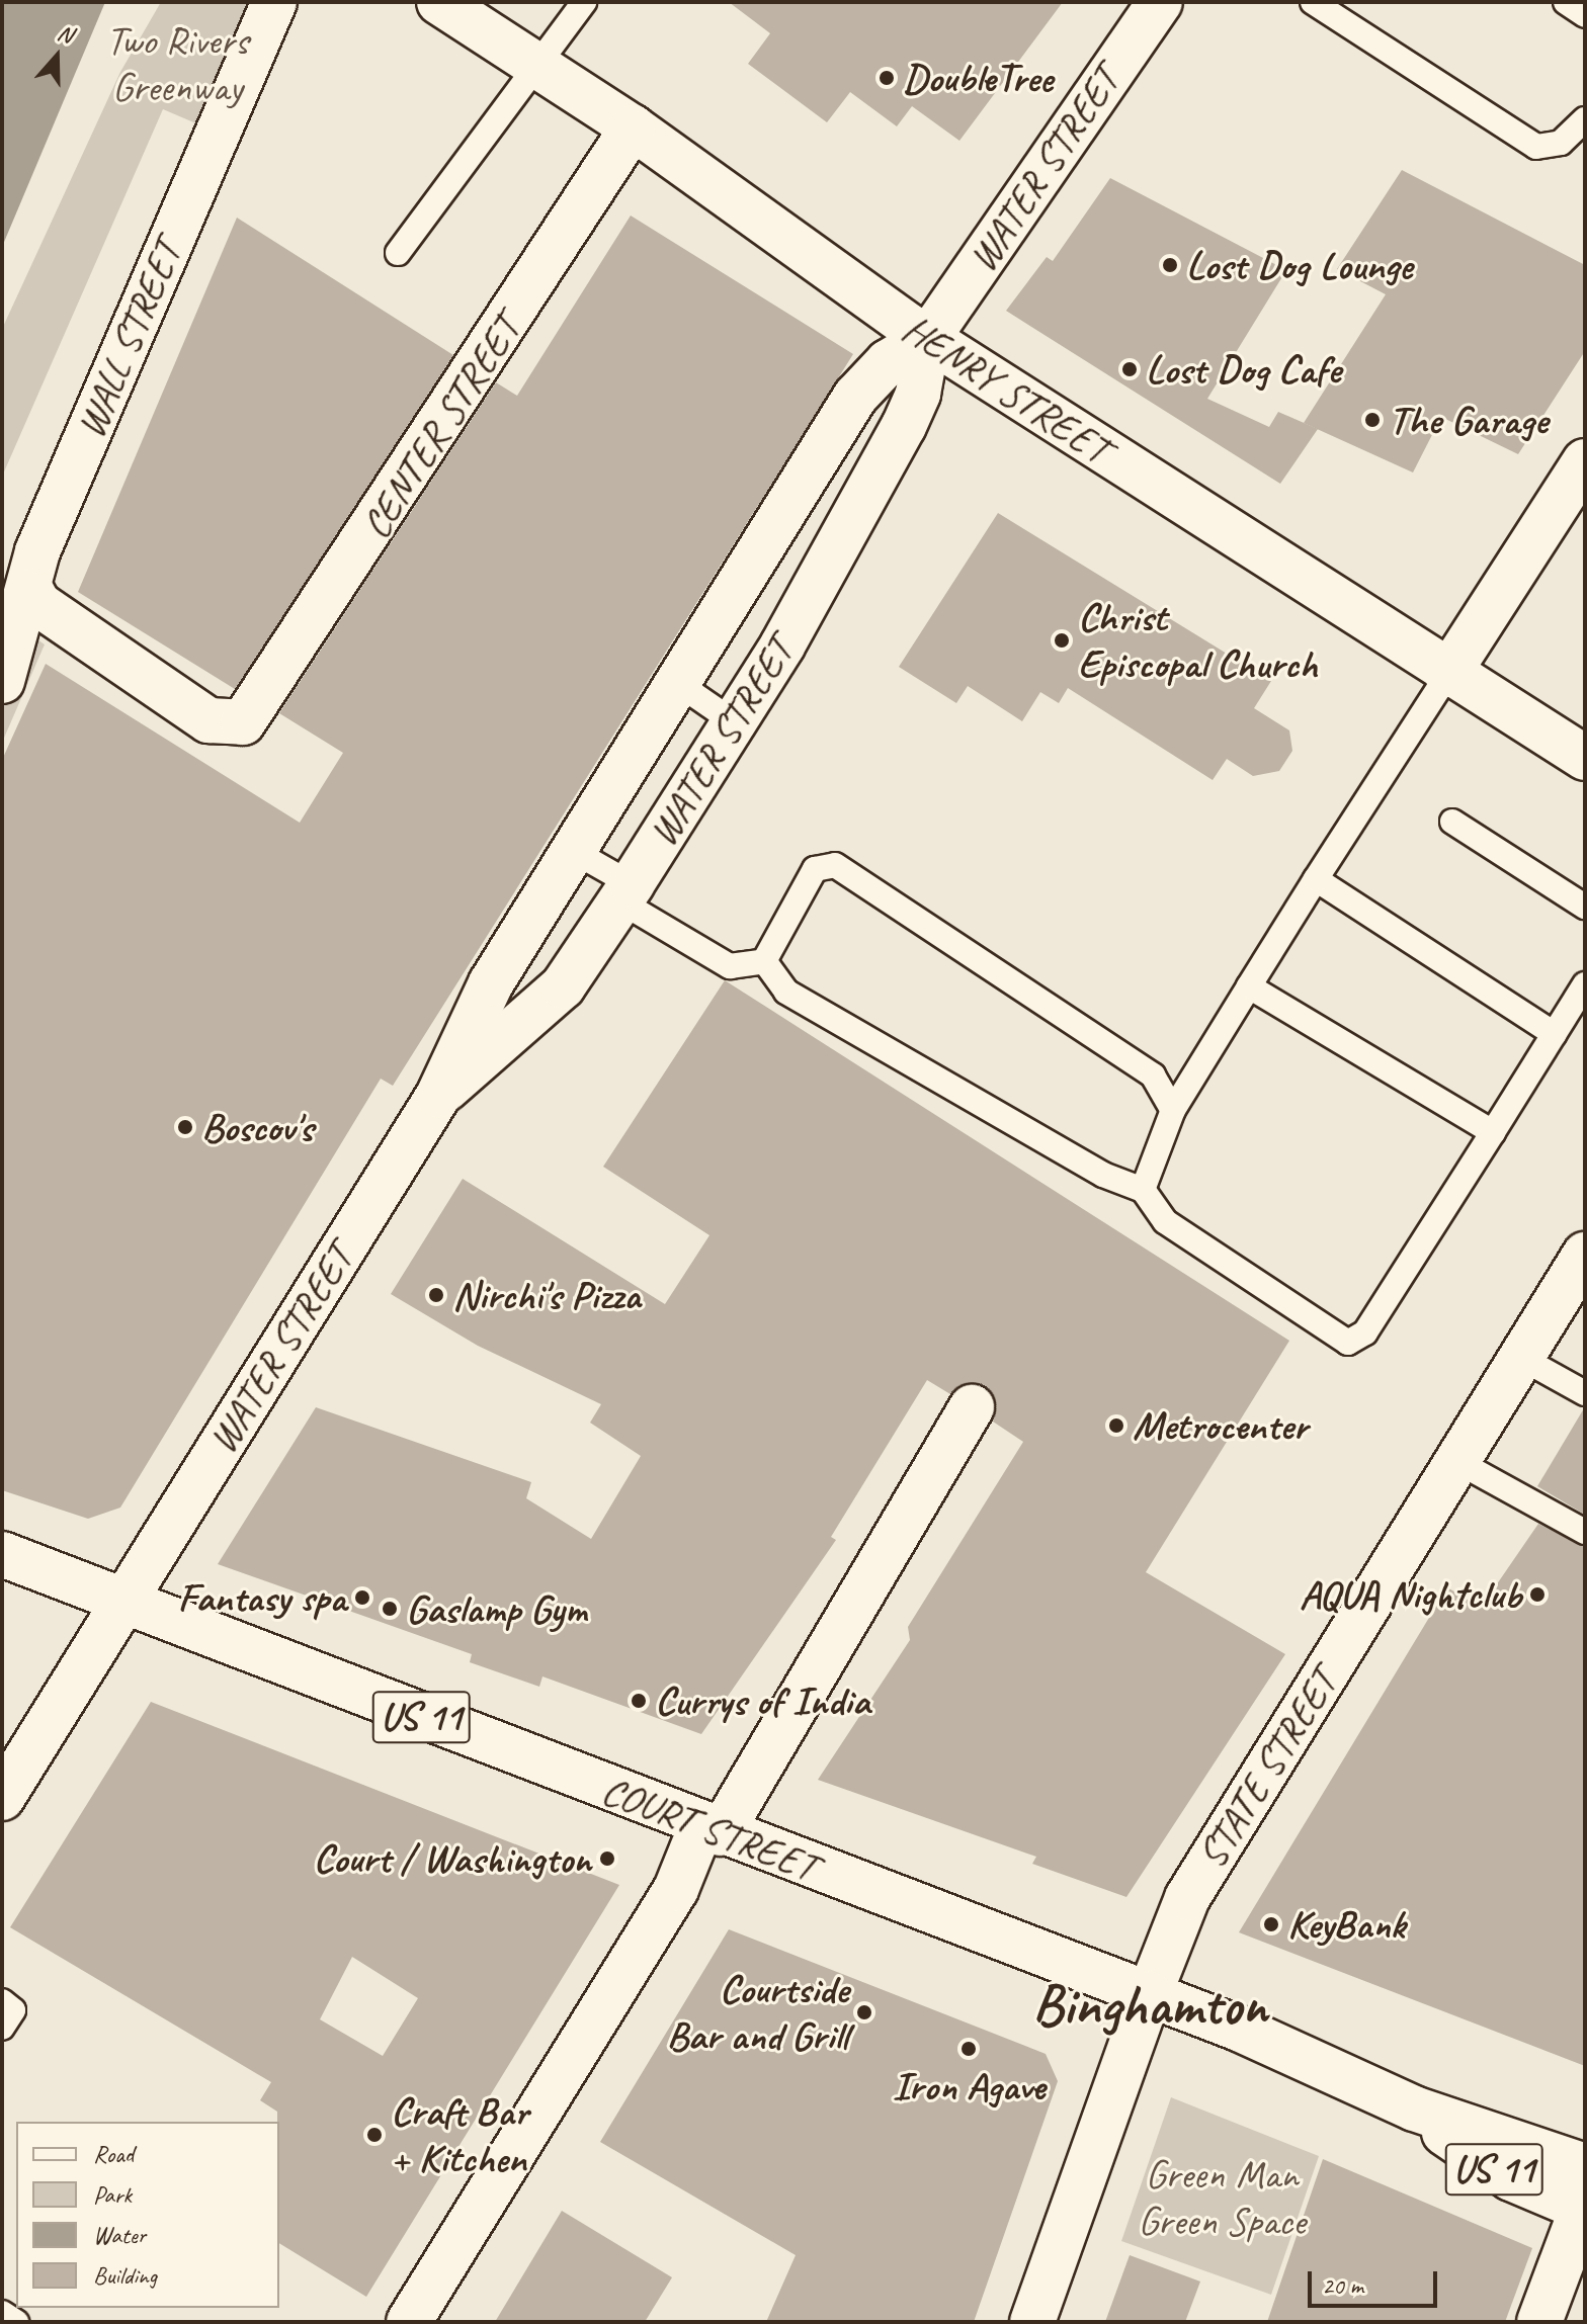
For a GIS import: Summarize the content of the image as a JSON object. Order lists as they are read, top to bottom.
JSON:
{
  "streets": {
    "street": [
      "WATER STREET",
      "WALL STREET",
      "HENRY STREET",
      "CENTER STREET",
      "US 11",
      "STATE STREET",
      "COURT STREET"
    ]
  },
  "crossings": [
    ["WATER STREET", "HENRY STREET"],
    ["WATER STREET", "COURT STREET"],
    ["WALL STREET", "CENTER STREET"],
    ["HENRY STREET", "CENTER STREET"],
    ["STATE STREET", "COURT STREET"]
  ],
  "districts": ["Binghamton"],
  "parks": ["Two Rivers Greenway", "Green Man Green Space"],
  "places": [
    "DoubleTree",
    "Lost Dog Lounge",
    "Lost Dog Cafe",
    "The Garage",
    "Christ Episcopal Church",
    "Boscov's",
    "Nirchi's Pizza",
    "Metrocenter",
    "AQUA Nightclub",
    "Fantasy spa",
    "Gaslamp Gym",
    "Currys of India",
    "Court / Washington",
    "KeyBank",
    "Courtside Bar and Grill",
    "Iron Agave",
    "Craft Bar + Kitchen"
  ],
  "legend": [
    "Road",
    "Park",
    "Water",
    "Building"
  ],
  "scale_bar": "20 m",
  "north": "top"
}
